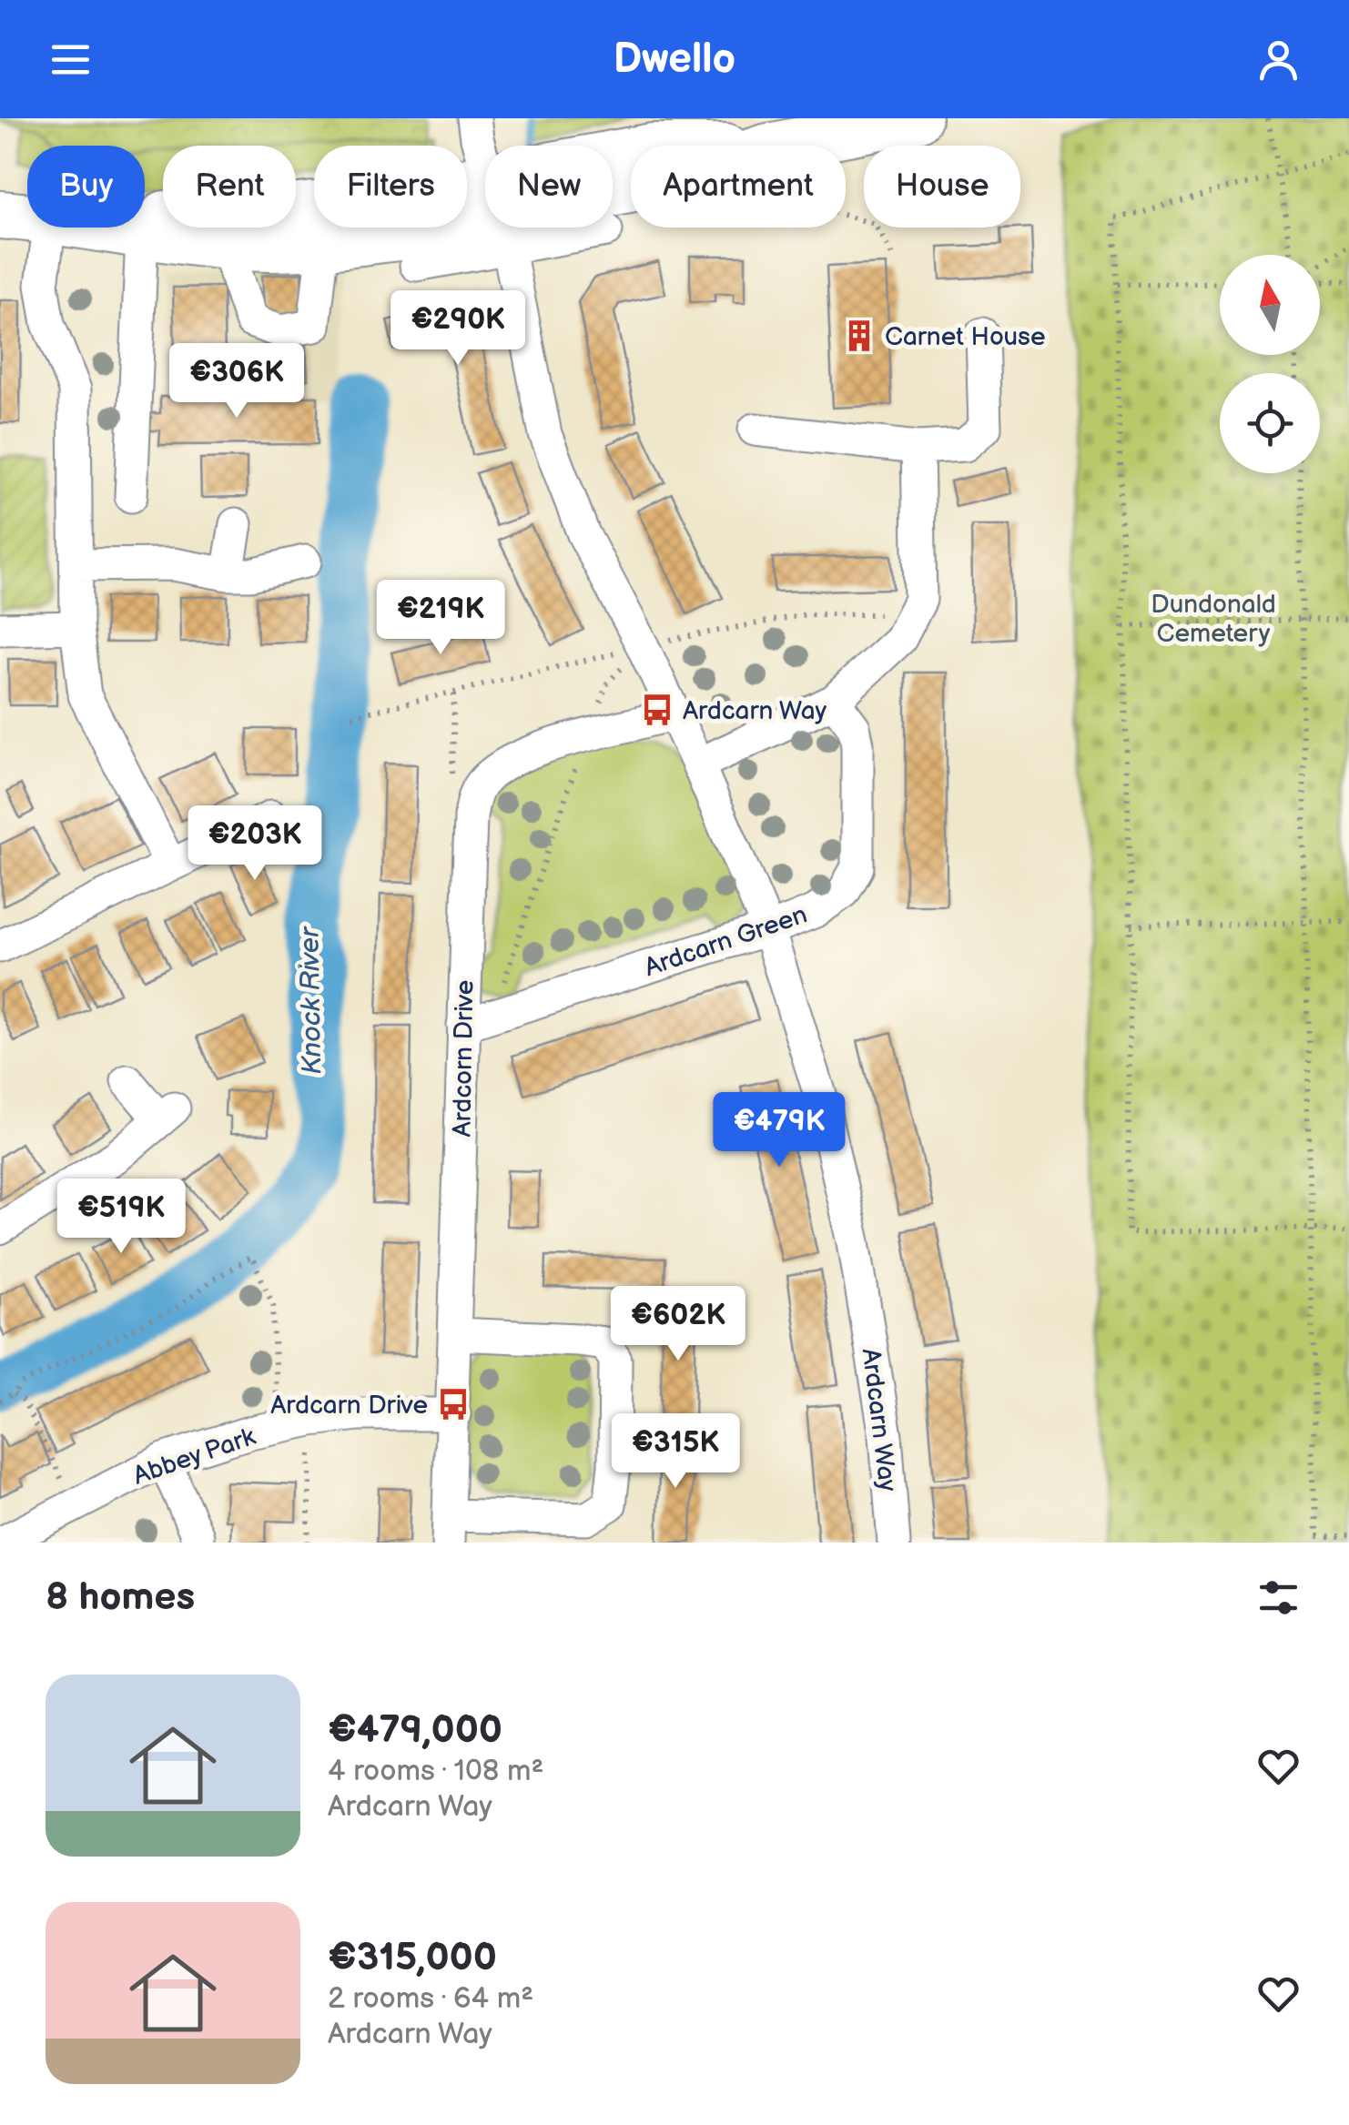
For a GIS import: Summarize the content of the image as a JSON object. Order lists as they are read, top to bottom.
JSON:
{
  "streets": {
    "street": [
      "Ardcarn Green",
      "Ardcorn Drive",
      "Ardcarn Way",
      "Abbey Park"
    ]
  },
  "crossings": [
    ["Ardcarn Green", "Ardcorn Drive"],
    ["Ardcarn Green", "Ardcarn Way"],
    ["Ardcorn Drive", "Ardcarn Way"],
    ["Ardcorn Drive", "Abbey Park"]
  ],
  "water": ["Knock River"],
  "parks": ["Dundonald Cemetery"],
  "places": {
    "building": ["Carnet House"],
    "bus stop": ["Ardcarn Way", "Ardcarn Drive"]
  },
  "north": "top",
  "page": {
    "header": "Dwello",
    "chip": [
      "Buy",
      "Rent",
      "Filters",
      "New",
      "Apartment",
      "House"
    ],
    "price": [
      "€290K",
      "€306K",
      "€219K",
      "€203K",
      "€479K",
      "€519K",
      "€602K",
      "€315K"
    ],
    "heading": "8 homes",
    "list": [
      {
        "name": "€479,000",
        "note": "4 rooms · 108 m² · Ardcarn Way"
      },
      {
        "name": "€315,000",
        "note": "2 rooms · 64 m² · Ardcarn Way"
      }
    ]
  }
}
